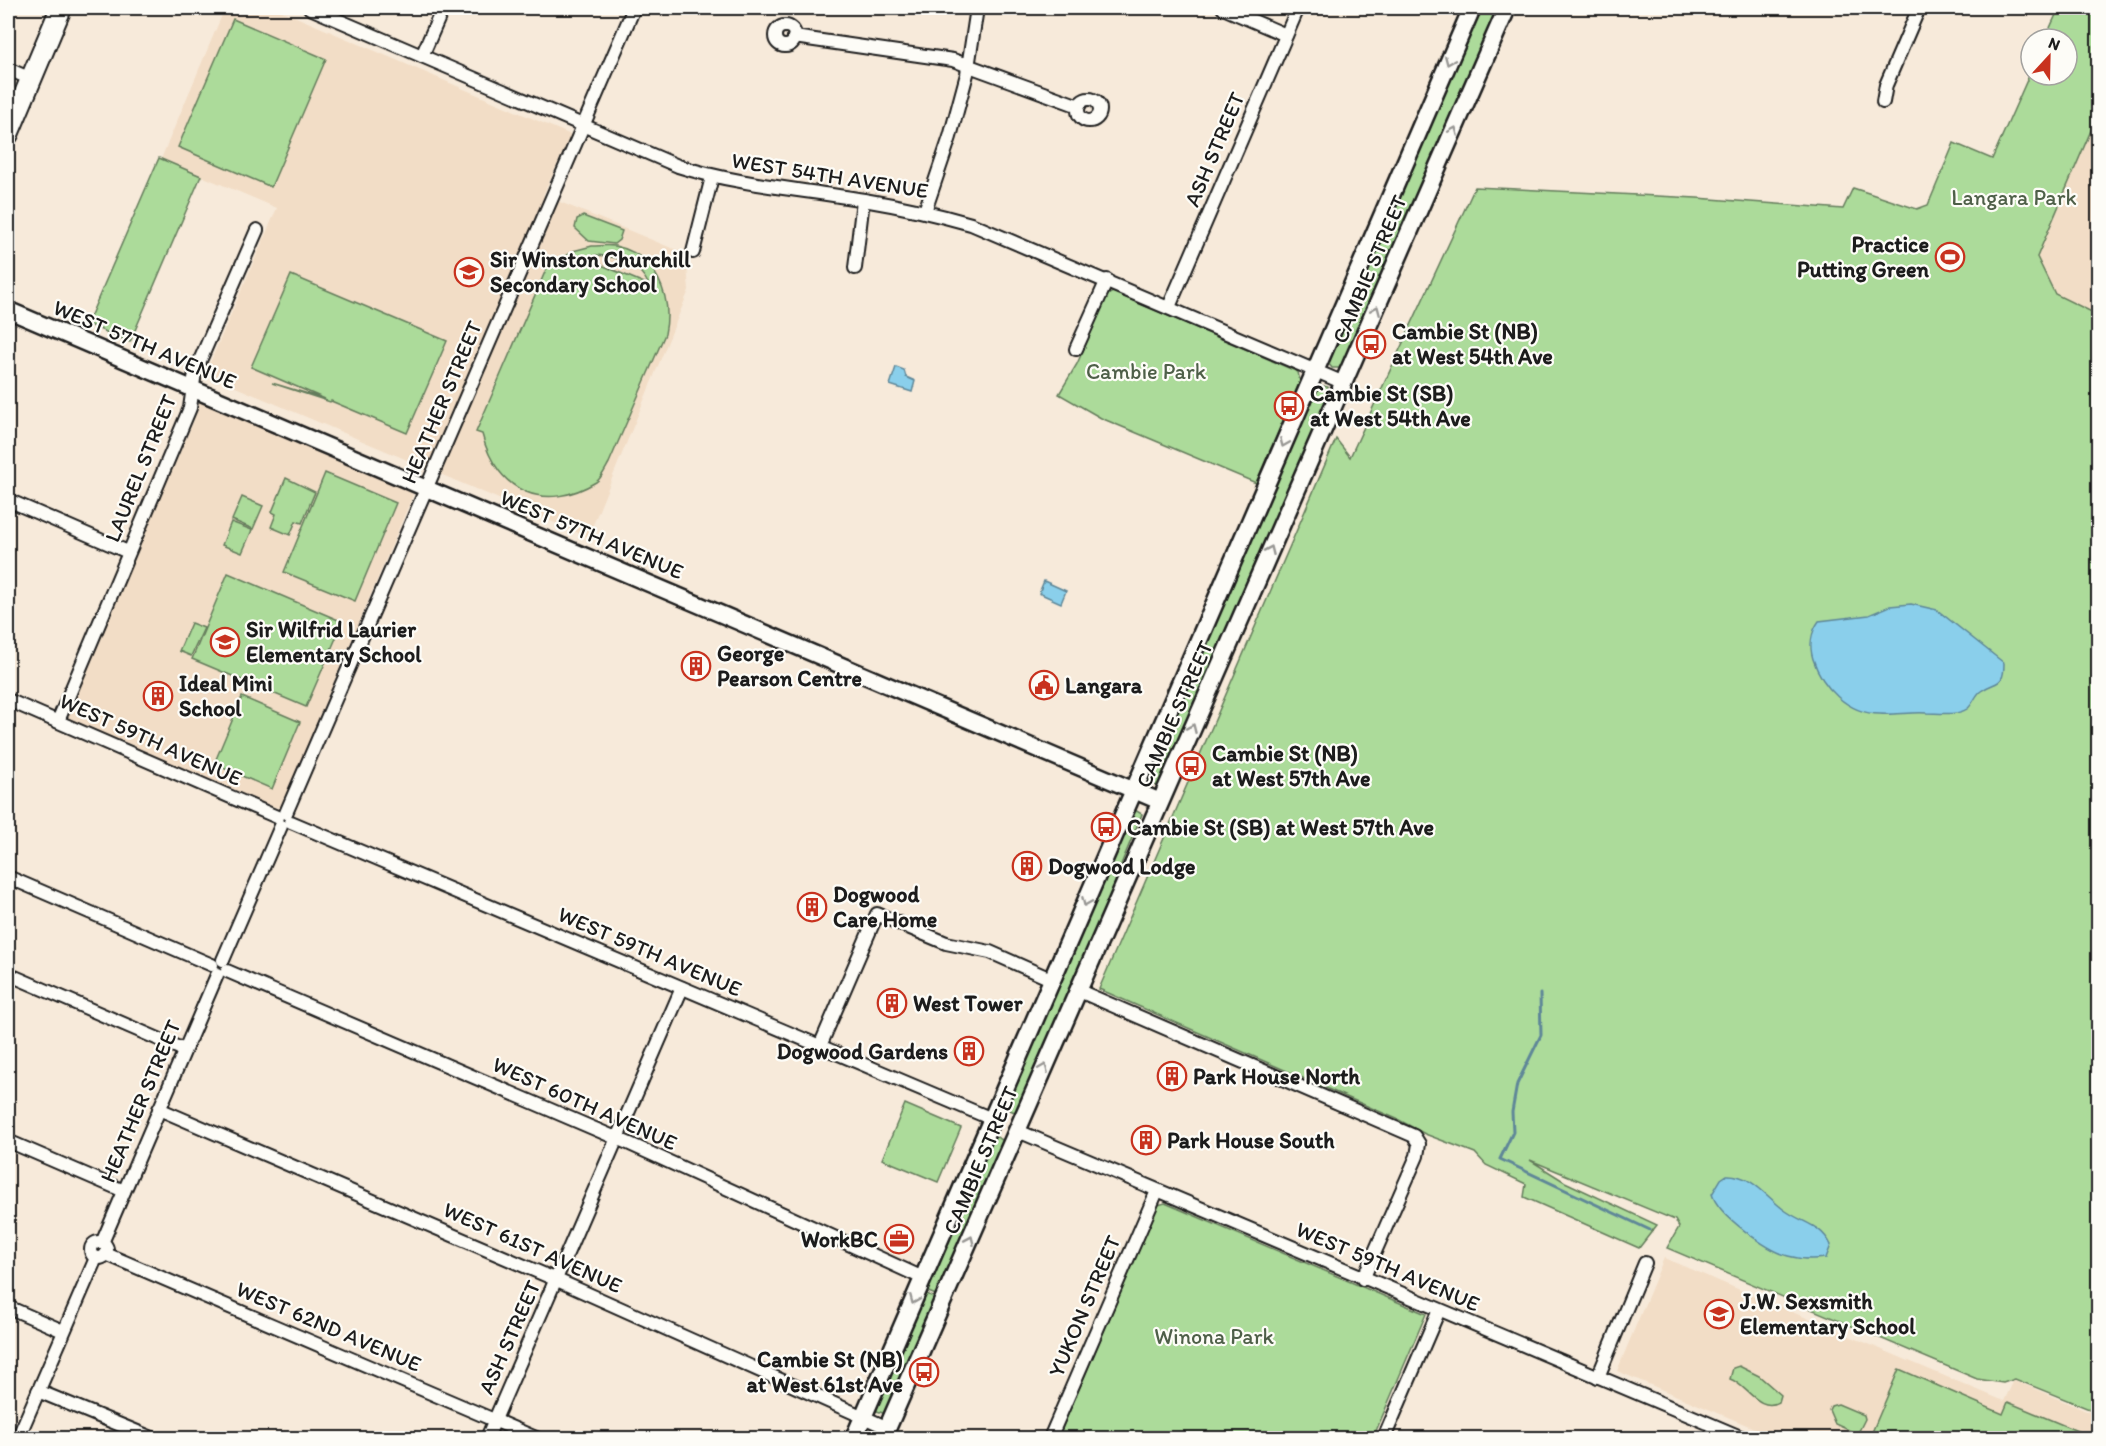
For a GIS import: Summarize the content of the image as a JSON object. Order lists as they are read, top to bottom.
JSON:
{
  "streets": {
    "main road": ["CAMBIE STREET"],
    "street": [
      "ASH STREET",
      "WEST 54TH AVENUE",
      "WEST 57TH AVENUE",
      "HEATHER STREET",
      "LAUREL STREET",
      "WEST 59TH AVENUE",
      "WEST 60TH AVENUE",
      "WEST 61ST AVENUE",
      "YUKON STREET",
      "WEST 62ND AVENUE"
    ]
  },
  "crossings": [
    ["ASH STREET", "WEST 54TH AVENUE"],
    ["ASH STREET", "WEST 59TH AVENUE"],
    ["ASH STREET", "WEST 60TH AVENUE"],
    ["ASH STREET", "WEST 61ST AVENUE"],
    ["ASH STREET", "WEST 62ND AVENUE"],
    ["WEST 54TH AVENUE", "CAMBIE STREET"],
    ["WEST 54TH AVENUE", "HEATHER STREET"],
    ["CAMBIE STREET", "WEST 57TH AVENUE"],
    ["CAMBIE STREET", "WEST 59TH AVENUE"],
    ["CAMBIE STREET", "WEST 60TH AVENUE"],
    ["CAMBIE STREET", "WEST 61ST AVENUE"],
    ["WEST 57TH AVENUE", "HEATHER STREET"],
    ["WEST 57TH AVENUE", "LAUREL STREET"],
    ["HEATHER STREET", "WEST 59TH AVENUE"],
    ["HEATHER STREET", "WEST 60TH AVENUE"],
    ["HEATHER STREET", "WEST 61ST AVENUE"],
    ["HEATHER STREET", "WEST 62ND AVENUE"],
    ["LAUREL STREET", "WEST 59TH AVENUE"],
    ["WEST 59TH AVENUE", "YUKON STREET"]
  ],
  "parks": ["Langara Park", "Cambie Park", "Winona Park"],
  "places": {
    "sports": ["Practice Putting Green"],
    "school or university": ["Sir Winston Churchill Secondary School", "Sir Wilfrid Laurier Elementary School", "J.W. Sexsmith Elementary School"],
    "bus stop": [
      "Cambie St (NB) at West 54th Ave",
      "Cambie St (SB) at West 54th Ave",
      "Cambie St (NB) at West 57th Ave",
      "Cambie St (SB) at West 57th Ave",
      "Cambie St (NB) at West 61st Ave"
    ],
    "building": [
      "George Pearson Centre",
      "Ideal Mini School",
      "Dogwood Lodge",
      "Dogwood Care Home",
      "West Tower",
      "Dogwood Gardens",
      "Park House North",
      "Park House South"
    ],
    "public building": ["Langara"],
    "office": ["WorkBC"]
  },
  "north": "top"
}
